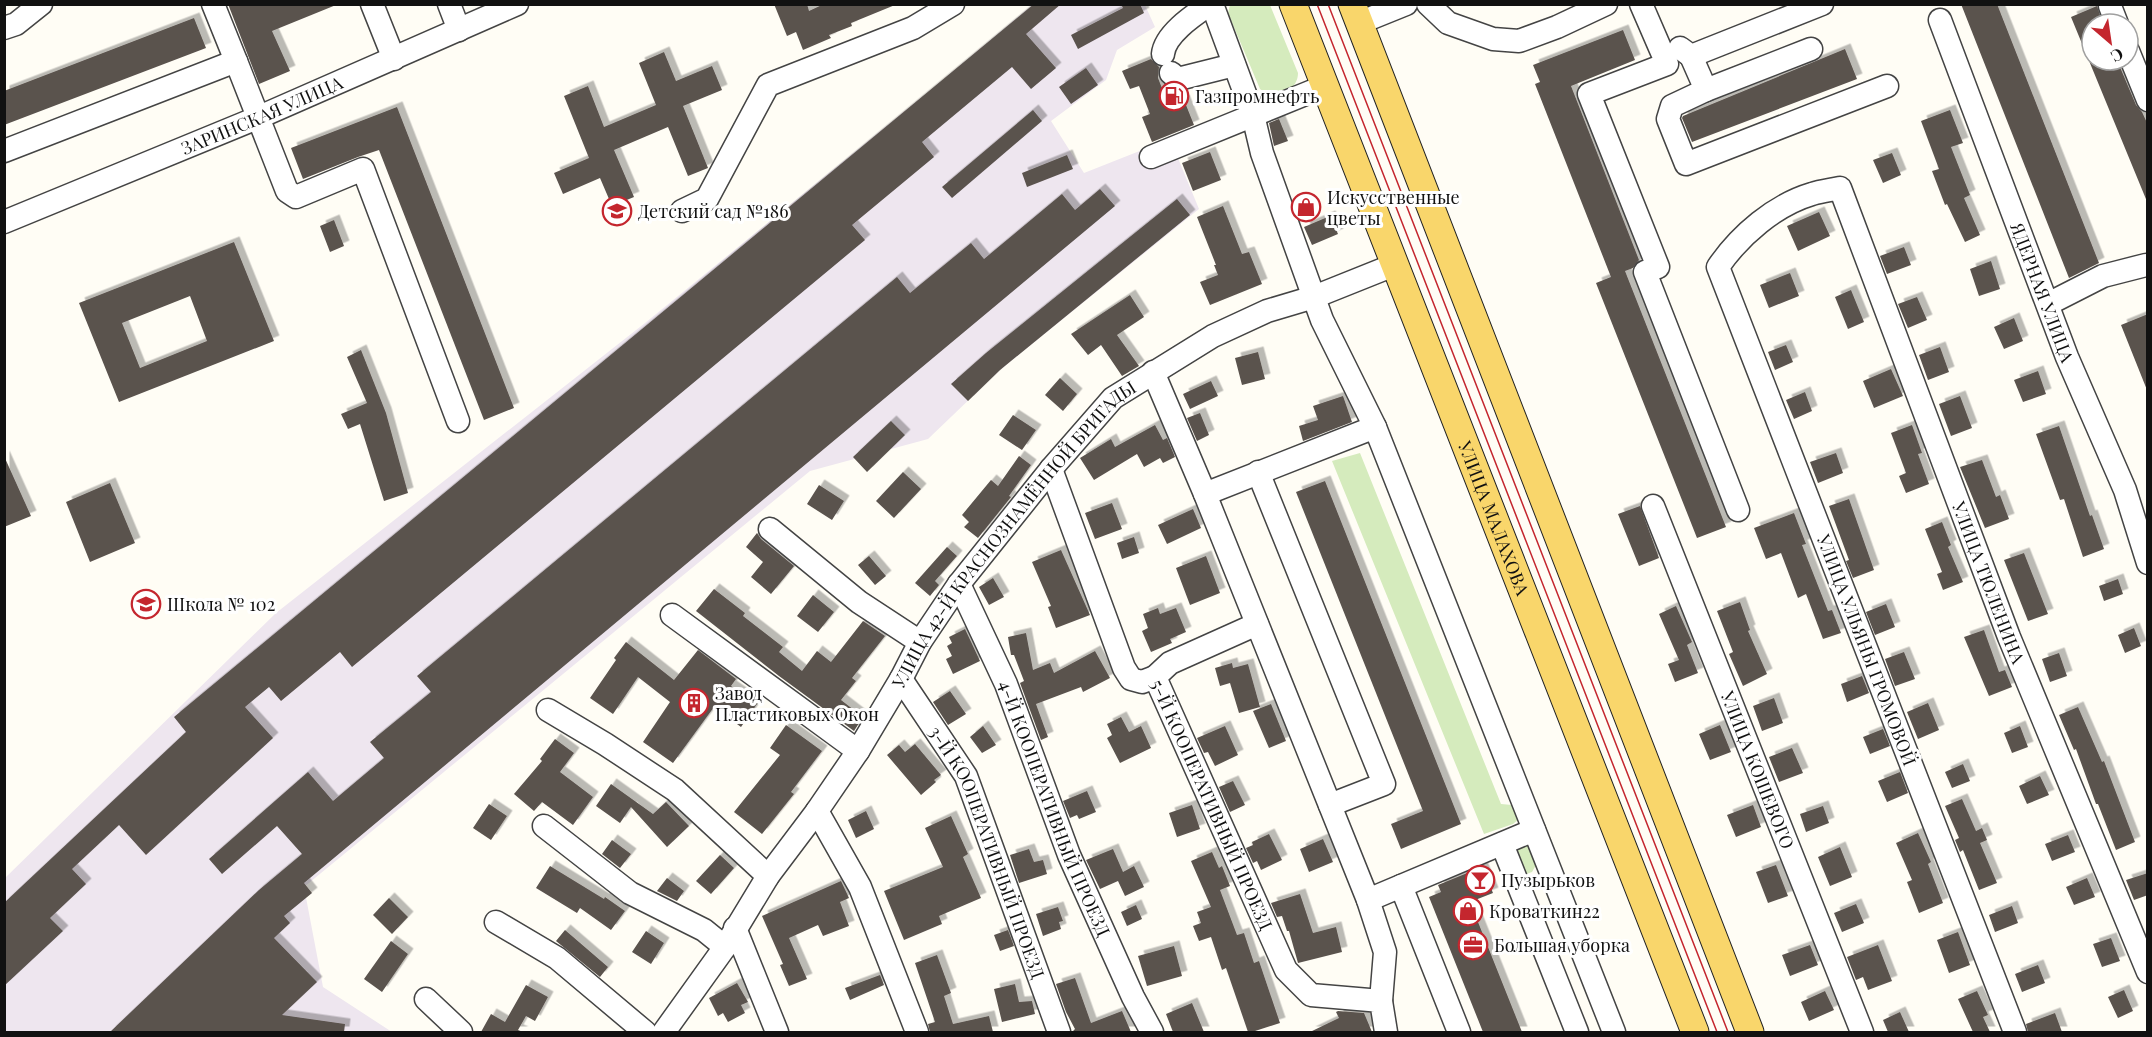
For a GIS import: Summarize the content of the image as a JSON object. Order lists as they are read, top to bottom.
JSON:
{
  "streets": {
    "main road": ["УЛИЦА МАЛАХОВА"],
    "street": [
      "ЗАРИНСКАЯ УЛИЦА",
      "ЯДЕРНАЯ УЛИЦА",
      "УЛИЦА 42-Й КРАСНОЗНАМЁННОЙ БРИГАДЫ",
      "УЛИЦА ТЮЛЕНИНА",
      "УЛИЦА УЛЬЯНЫ ГРОМОВОЙ",
      "УЛИЦА КОШЕВОГО",
      "4-Й КООПЕРАТИВНЫЙ ПРОЕЗД",
      "5-Й КООПЕРАТИВНЫЙ ПРОЕЗД",
      "3-Й КООПЕРАТИВНЫЙ ПРОЕЗД"
    ]
  },
  "crossings": [
    ["УЛИЦА МАЛАХОВА", "УЛИЦА 42-Й КРАСНОЗНАМЁННОЙ БРИГАДЫ"],
    ["УЛИЦА 42-Й КРАСНОЗНАМЁННОЙ БРИГАДЫ", "4-Й КООПЕРАТИВНЫЙ ПРОЕЗД"],
    ["УЛИЦА 42-Й КРАСНОЗНАМЁННОЙ БРИГАДЫ", "5-Й КООПЕРАТИВНЫЙ ПРОЕЗД"],
    ["УЛИЦА 42-Й КРАСНОЗНАМЁННОЙ БРИГАДЫ", "3-Й КООПЕРАТИВНЫЙ ПРОЕЗД"],
    ["УЛИЦА ТЮЛЕНИНА", "УЛИЦА УЛЬЯНЫ ГРОМОВОЙ"]
  ],
  "places": {
    "fuel station": ["Газпромнефть"],
    "shop": ["Искусственные цветы", "Кроваткин22"],
    "school or university": ["Детский сад №186", "Школа № 102"],
    "building": ["Завод Пластиковых Окон"],
    "bar": ["Пузырьков"],
    "office": ["Большая уборка"]
  },
  "north": "bottom right"
}
